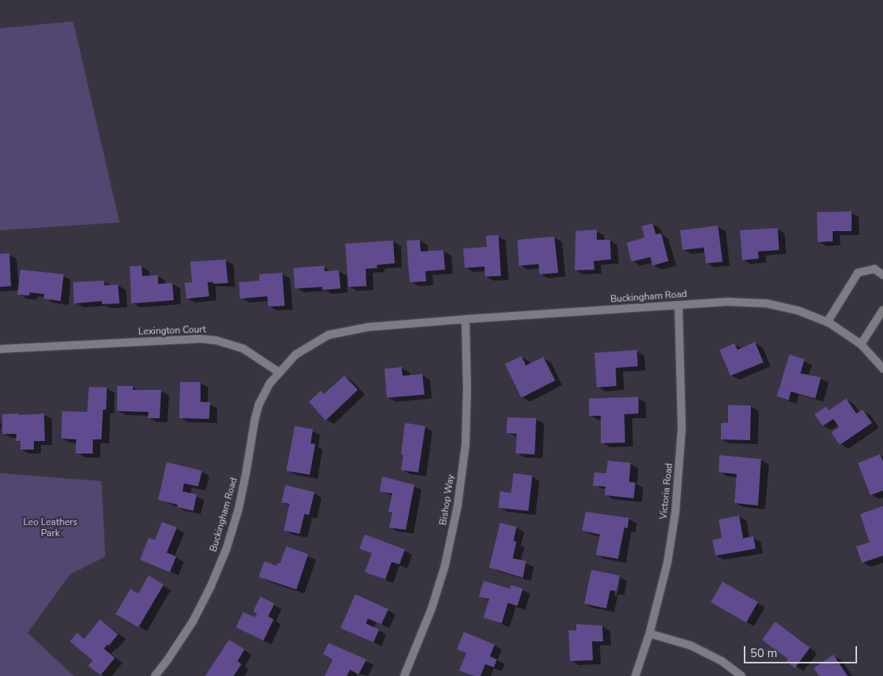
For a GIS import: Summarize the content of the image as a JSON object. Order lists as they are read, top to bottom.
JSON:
{
  "streets": {
    "street": [
      "Buckingham Road",
      "Lexington Court",
      "Victoria Road",
      "Bishop Way"
    ]
  },
  "crossings": [
    ["Buckingham Road", "Lexington Court"],
    ["Buckingham Road", "Victoria Road"],
    ["Buckingham Road", "Bishop Way"]
  ],
  "parks": ["Leo Leathers Park"],
  "scale_bar": "50 m"
}
